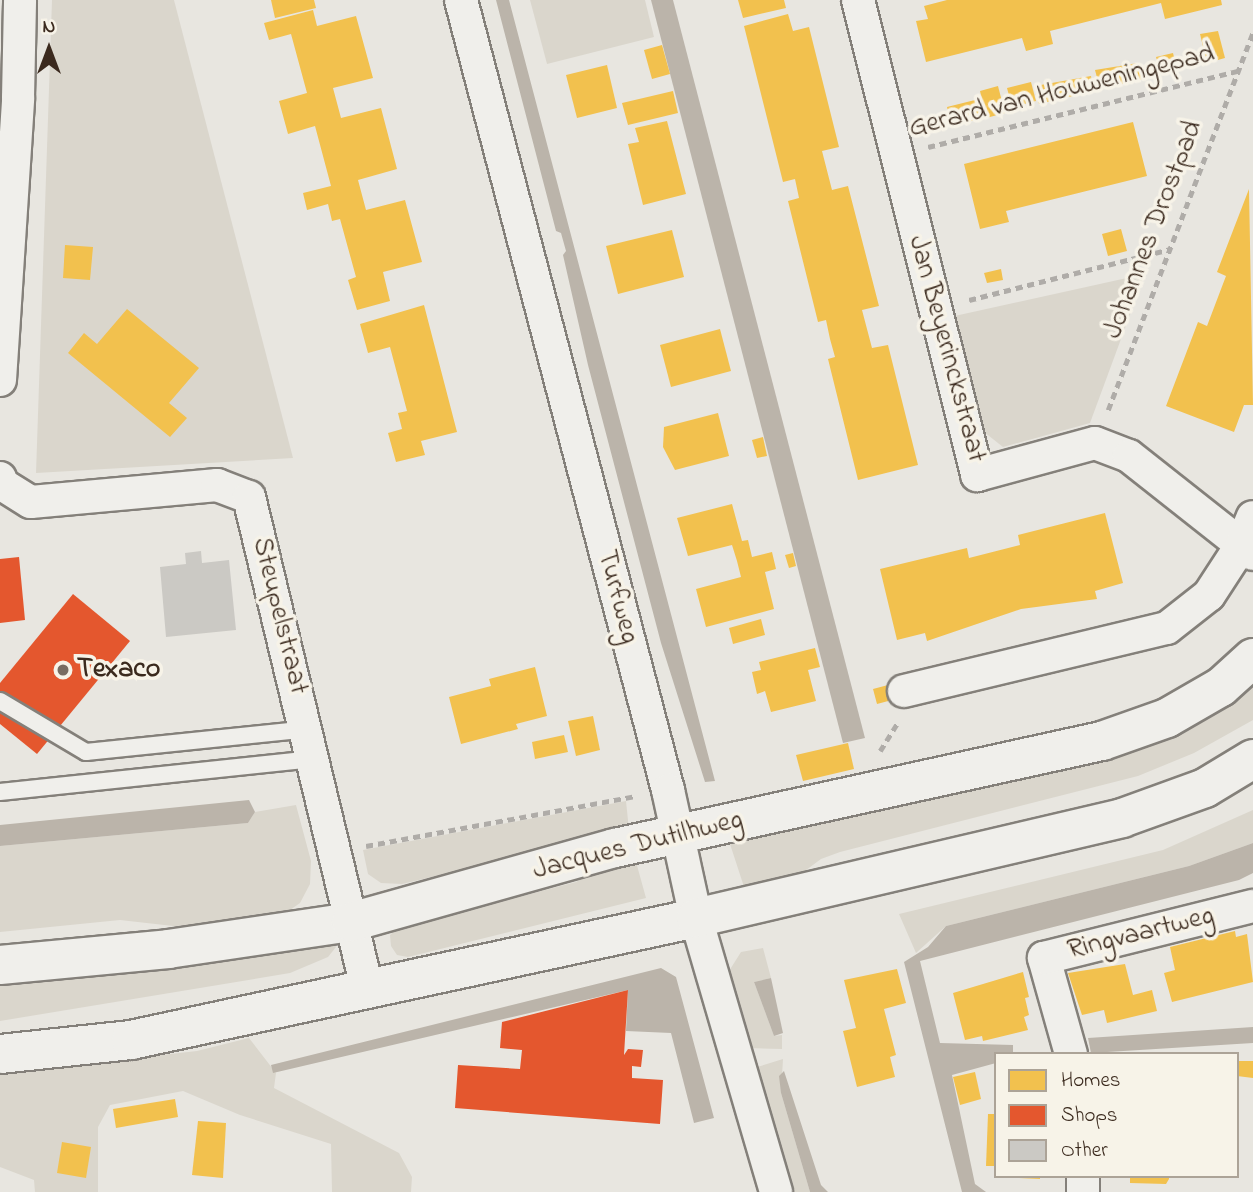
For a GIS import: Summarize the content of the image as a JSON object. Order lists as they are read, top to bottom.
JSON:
{
  "streets": {
    "main road": ["Jacques Dutilhweg"],
    "street": [
      "Jan Beyerinckstraat",
      "Turfweg",
      "Steupelstraat",
      "Ringvaartweg"
    ],
    "path": ["Gerard van Houweningepad", "Johannes Drostpad"]
  },
  "crossings": [
    ["Gerard van Houweningepad", "Johannes Drostpad"],
    ["Gerard van Houweningepad", "Jan Beyerinckstraat"],
    ["Johannes Drostpad", "Jan Beyerinckstraat"],
    ["Turfweg", "Jacques Dutilhweg"],
    ["Steupelstraat", "Jacques Dutilhweg"]
  ],
  "places": ["Texaco"],
  "legend": ["Homes", "Shops", "Other"],
  "north": "top"
}
